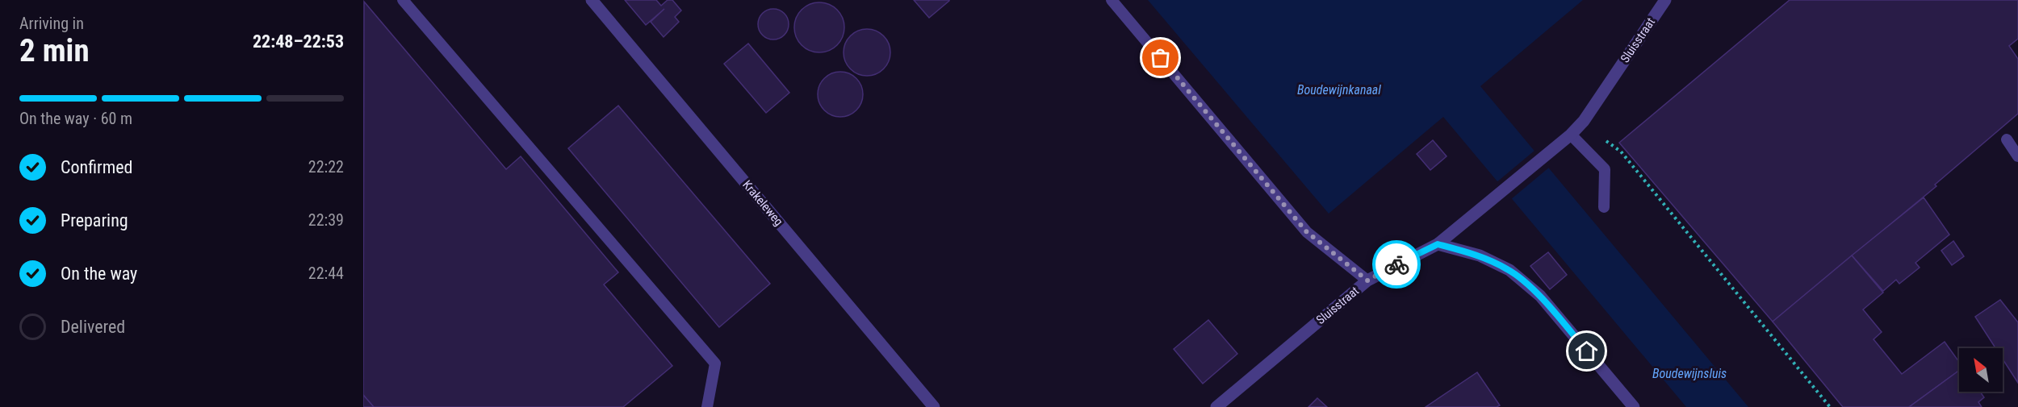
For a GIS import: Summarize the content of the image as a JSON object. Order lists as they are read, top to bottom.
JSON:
{
  "streets": {
    "street": ["Sluisstraat", "Krakeleweg"]
  },
  "water": ["Boudewijnkanaal", "Boudewijnsluis"],
  "north": "top left",
  "page": {
    "heading": ["2 min", "Arriving in", "22:48–22:53"],
    "bar": "On the way · 60 m",
    "list": [
      ["Confirmed", "22:22"],
      ["Preparing", "22:39"],
      ["On the way", "22:44"],
      "Delivered"
    ]
  }
}
